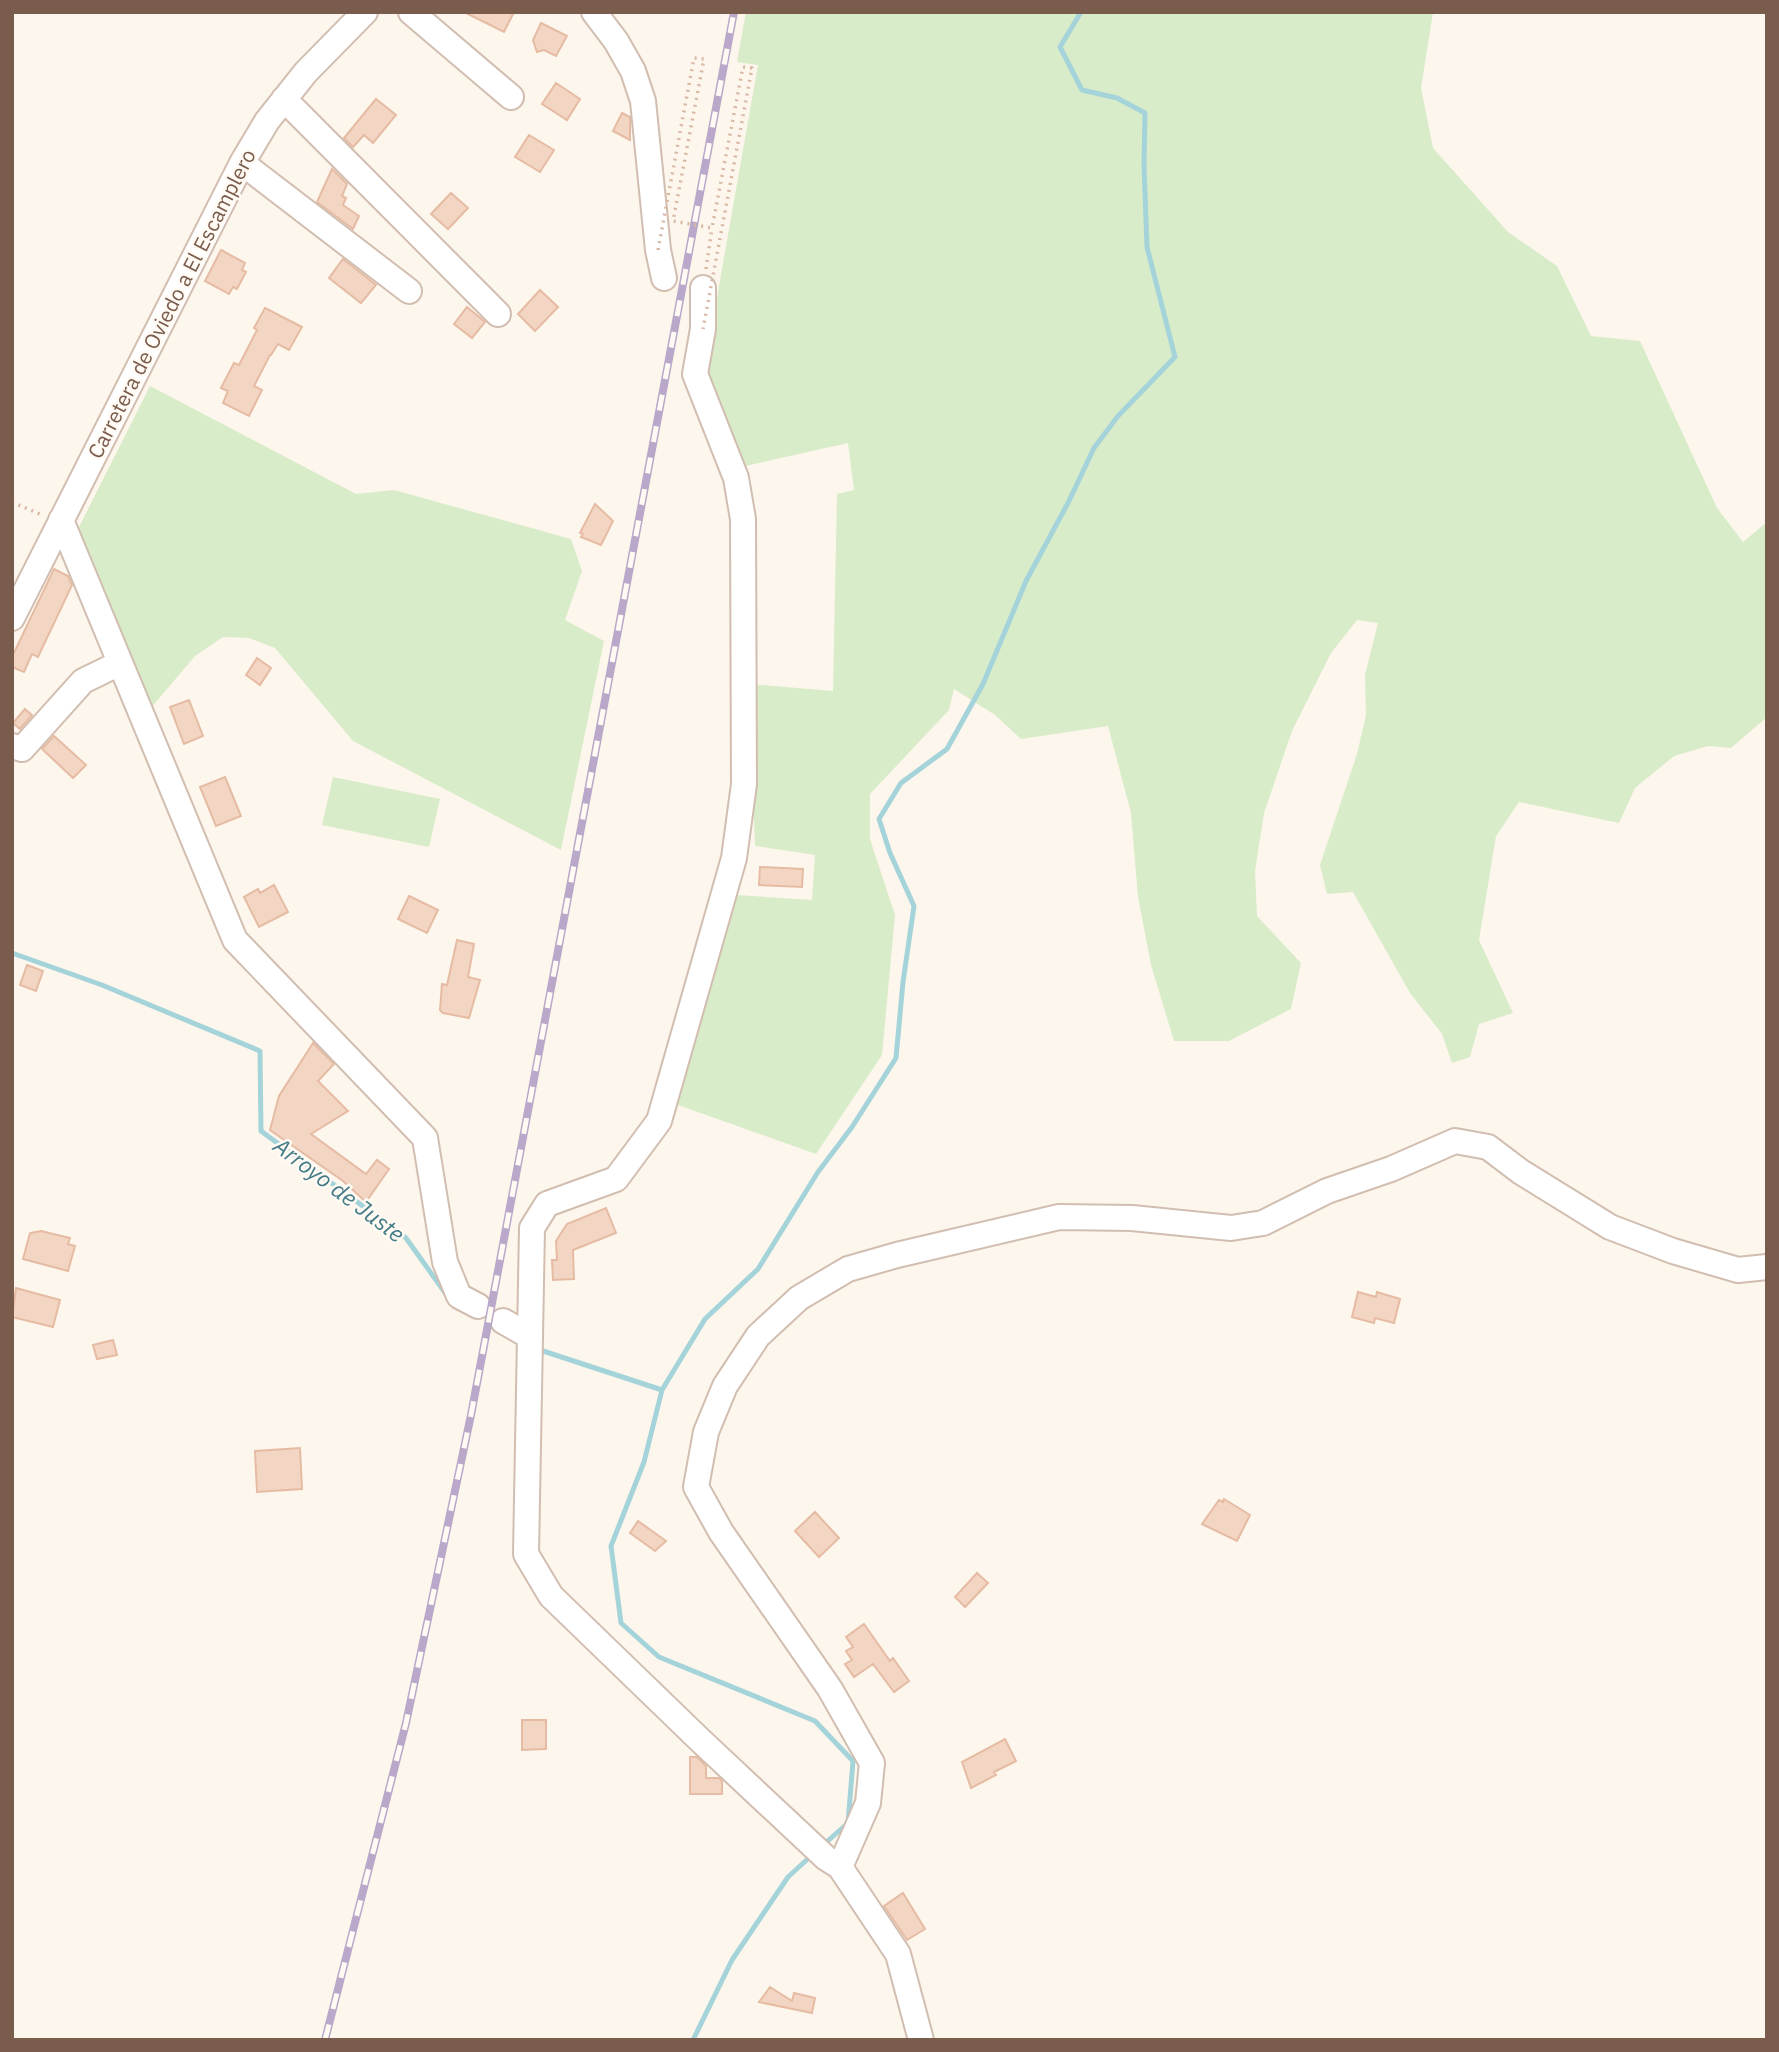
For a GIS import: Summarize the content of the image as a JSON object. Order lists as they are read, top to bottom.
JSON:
{
  "streets": {
    "street": ["Carretera de Oviedo a El Escamplero"]
  },
  "water": ["Arroyo de Juste"]
}
